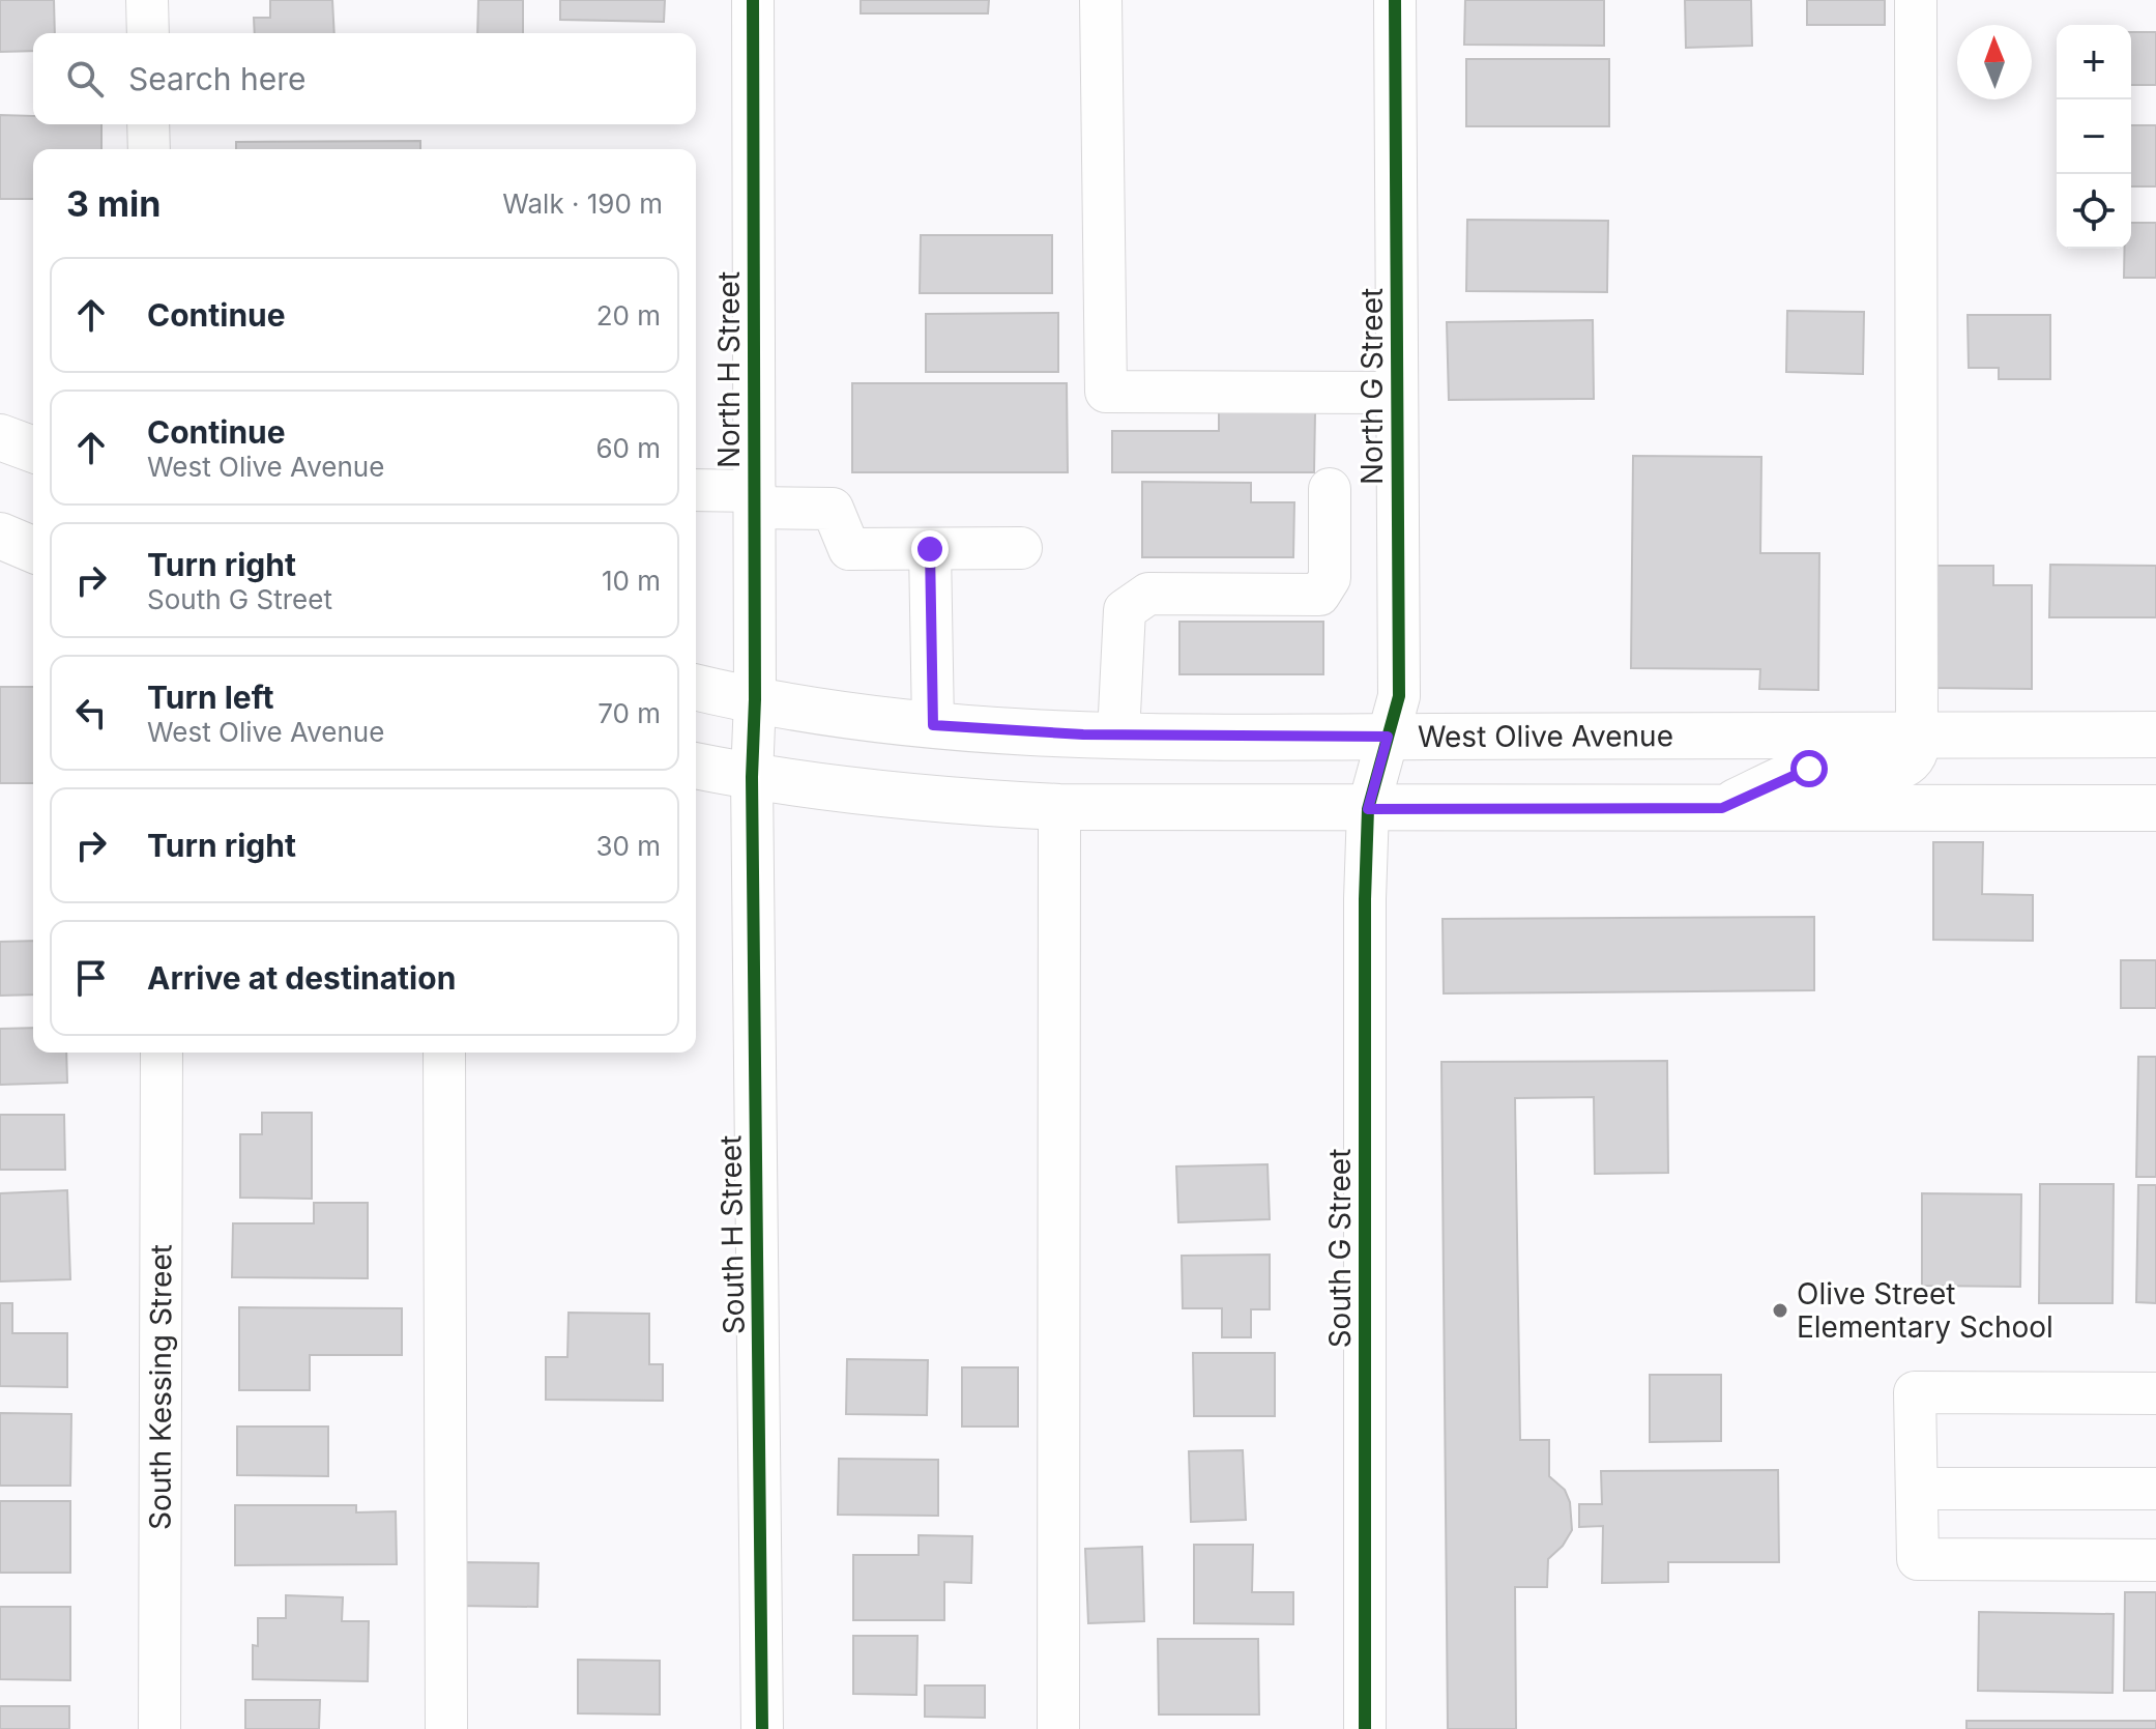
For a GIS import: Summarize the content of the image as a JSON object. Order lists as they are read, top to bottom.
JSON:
{
  "streets": {
    "main road": ["West Olive Avenue"],
    "street": [
      "North H Street",
      "North G Street",
      "South H Street",
      "South G Street",
      "South Kessing Street"
    ]
  },
  "crossings": [
    ["North H Street", "West Olive Avenue"],
    ["North H Street", "South H Street"],
    ["North G Street", "West Olive Avenue"],
    ["North G Street", "South G Street"],
    ["West Olive Avenue", "South H Street"],
    ["West Olive Avenue", "South G Street"]
  ],
  "places": ["Olive Street Elementary School"],
  "north": "top",
  "page": {
    "map_buttons": ["+", "−"],
    "search": "Search here",
    "heading": ["3 min", "Walk · 190 m"],
    "list": [
      ["Continue", "20 m"],
      ["Continue", "West Olive Avenue", "60 m"],
      ["Turn right", "South G Street", "10 m"],
      ["Turn left", "West Olive Avenue", "70 m"],
      ["Turn right", "30 m"],
      "Arrive at destination"
    ]
  }
}
